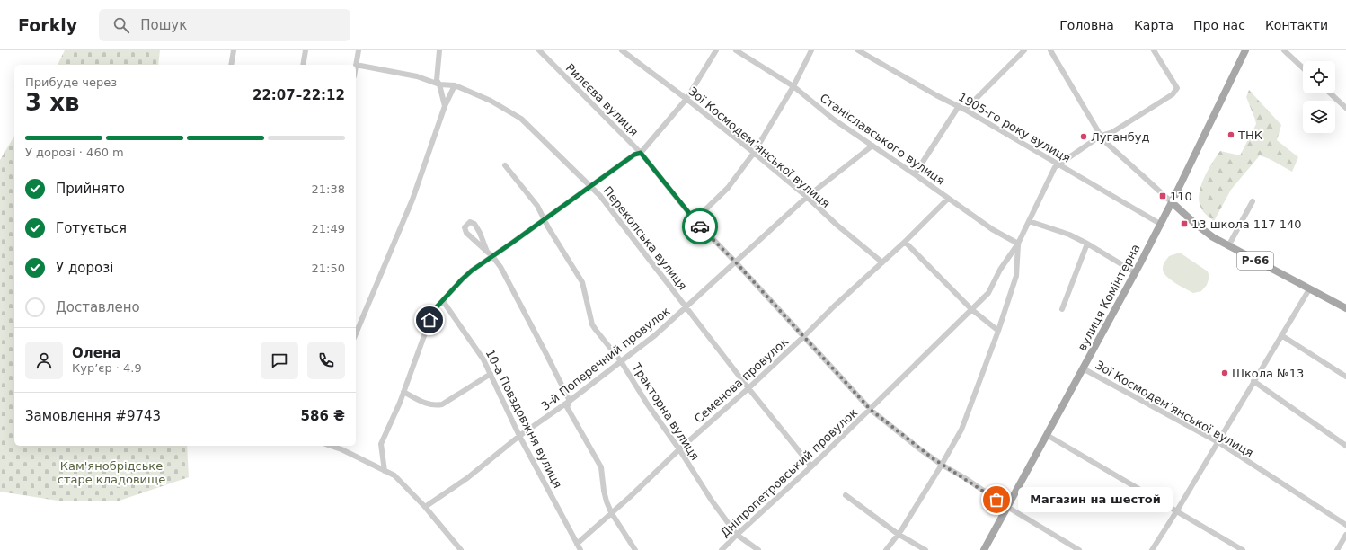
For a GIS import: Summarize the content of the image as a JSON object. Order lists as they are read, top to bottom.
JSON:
{
  "streets": {
    "main road": ["Р-66", "вулиця Комінтерна"],
    "street": [
      "Рилєєва вулиця",
      "1905-го року вулиця",
      "Станіславського вулиця",
      "Зої Космодем’янської вулиця",
      "Перекопська вулиця",
      "3-й Поперечний провулок",
      "Семенова провулок",
      "Тракторна вулиця",
      "10-а Повздовжня вулиця",
      "Дніпропетровський провулок"
    ]
  },
  "crossings": [
    ["Рилєєва вулиця", "вулиця Комінтерна"],
    ["Рилєєва вулиця", "3-й Поперечний провулок"],
    ["Рилєєва вулиця", "Семенова провулок"],
    ["Рилєєва вулиця", "Дніпропетровський провулок"],
    ["1905-го року вулиця", "вулиця Комінтерна"],
    ["Станіславського вулиця", "3-й Поперечний провулок"],
    ["Станіславського вулиця", "Семенова провулок"],
    ["Станіславського вулиця", "Дніпропетровський провулок"],
    ["Зої Космодем’янської вулиця", "вулиця Комінтерна"],
    ["Зої Космодем’янської вулиця", "3-й Поперечний провулок"],
    ["Зої Космодем’янської вулиця", "Семенова провулок"],
    ["Перекопська вулиця", "3-й Поперечний провулок"],
    ["Перекопська вулиця", "Семенова провулок"],
    ["Перекопська вулиця", "Дніпропетровський провулок"],
    ["Р-66", "вулиця Комінтерна"],
    ["3-й Поперечний провулок", "Тракторна вулиця"],
    ["3-й Поперечний провулок", "10-а Повздовжня вулиця"],
    ["Семенова провулок", "Тракторна вулиця"],
    ["Семенова провулок", "10-а Повздовжня вулиця"],
    ["Тракторна вулиця", "Дніпропетровський провулок"]
  ],
  "parks": ["Кам'янобрідське старе кладовище"],
  "places": {
    "other": [
      "ТНК",
      "Луганбуд",
      "Школа №13",
      "Магазин на шестой"
    ],
    "transit": ["110", "13 школа 117 140"]
  },
  "page": {
    "header": "Forkly",
    "search": "Пошук",
    "nav": [
      "Головна",
      "Карта",
      "Про нас",
      "Контакти"
    ],
    "heading": ["3 хв", "Прибуде через", "22:07–22:12"],
    "panel": [
      "Олена",
      "Кур’єр · 4.9",
      "Замовлення #9743",
      "586 ₴"
    ],
    "bar": "У дорозі · 460 m",
    "list": [
      ["Прийнято", "21:38"],
      ["Готується", "21:49"],
      ["У дорозі", "21:50"],
      "Доставлено"
    ],
    "bubble": "Магазин на шестой"
  }
}
